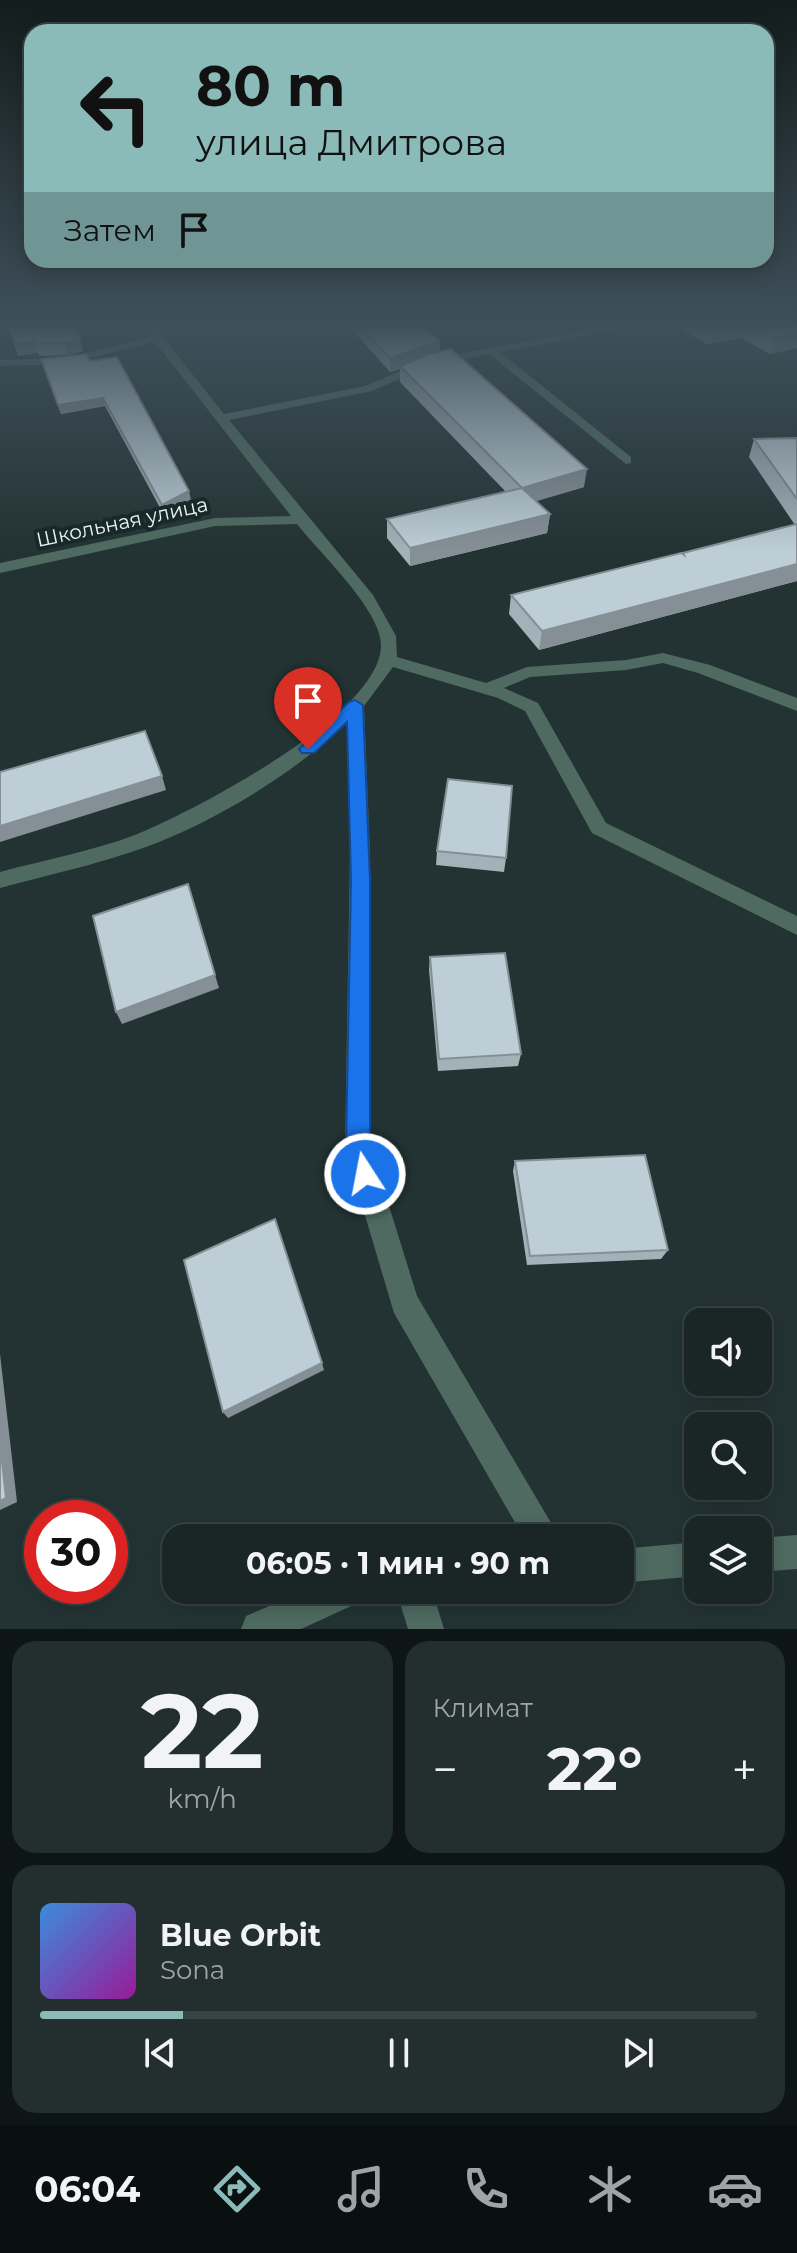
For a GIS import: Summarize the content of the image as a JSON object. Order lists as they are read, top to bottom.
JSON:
{
  "streets": {
    "street": ["Школьная улица"]
  },
  "page": {
    "turn": ["80 m", "улица Дмитрова"],
    "then": "Затем",
    "limit": "30",
    "trip": "06:05 · 1 мин · 90 m",
    "tile": [
      ["22", "km/h"],
      "Климат"
    ],
    "heat": ["−", "22°", "+"],
    "song": ["Blue Orbit", "Sona"],
    "tabs": "06:04"
  }
}
